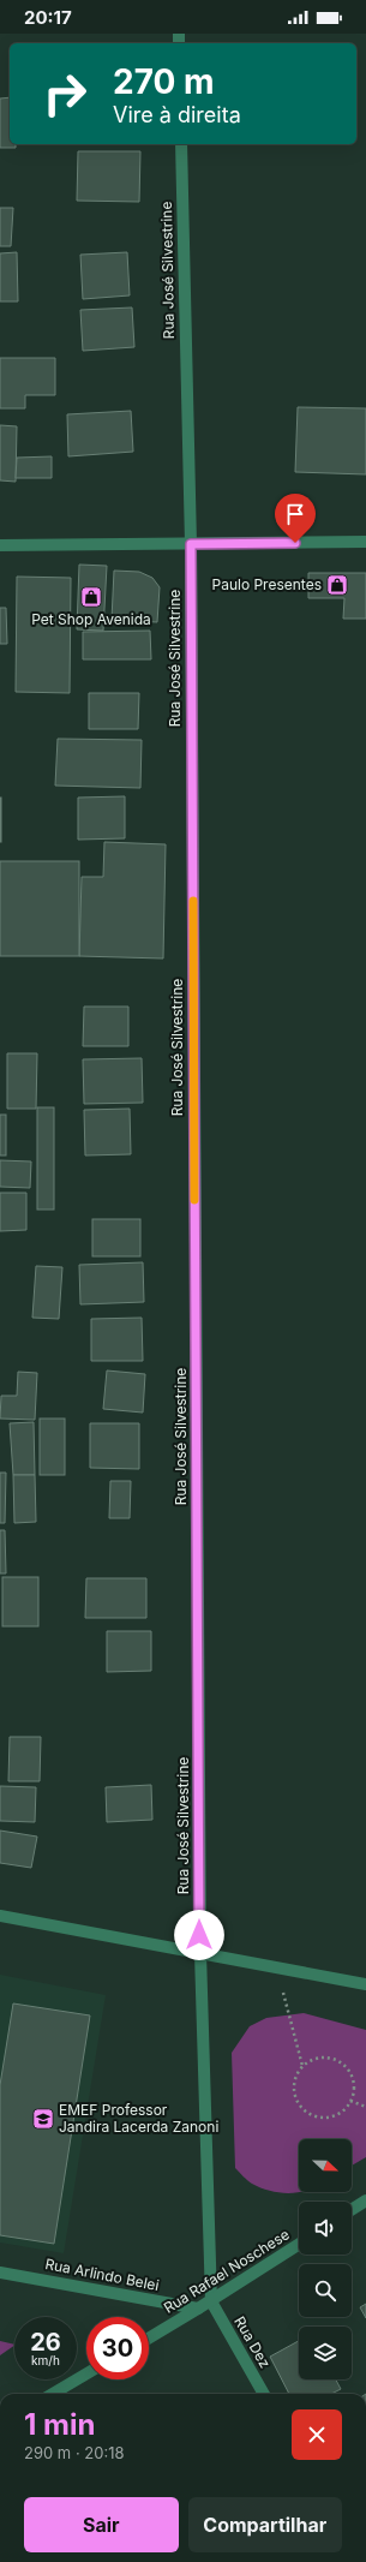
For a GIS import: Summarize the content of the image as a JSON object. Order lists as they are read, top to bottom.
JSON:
{
  "streets": {
    "street": [
      "Rua José Silvestrine",
      "Rua Rafael Noschese",
      "Rua Arlindo Belei",
      "Rua Dez"
    ]
  },
  "crossings": [
    ["Rua José Silvestrine", "Rua Rafael Noschese"],
    ["Rua José Silvestrine", "Rua Dez"],
    ["Rua Rafael Noschese", "Rua Arlindo Belei"],
    ["Rua Rafael Noschese", "Rua Dez"]
  ],
  "places": {
    "shop": ["Paulo Presentes", "Pet Shop Avenida"],
    "school or university": ["EMEF Professor Jandira Lacerda Zanoni"]
  },
  "north": "right",
  "page": {
    "status": "20:17",
    "turn": ["270 m", "Vire à direita"],
    "speed": "26 km/h",
    "limit": "30",
    "heading": ["1 min", "290 m · 20:18"],
    "buttons": ["Sair", "Compartilhar"]
  }
}
